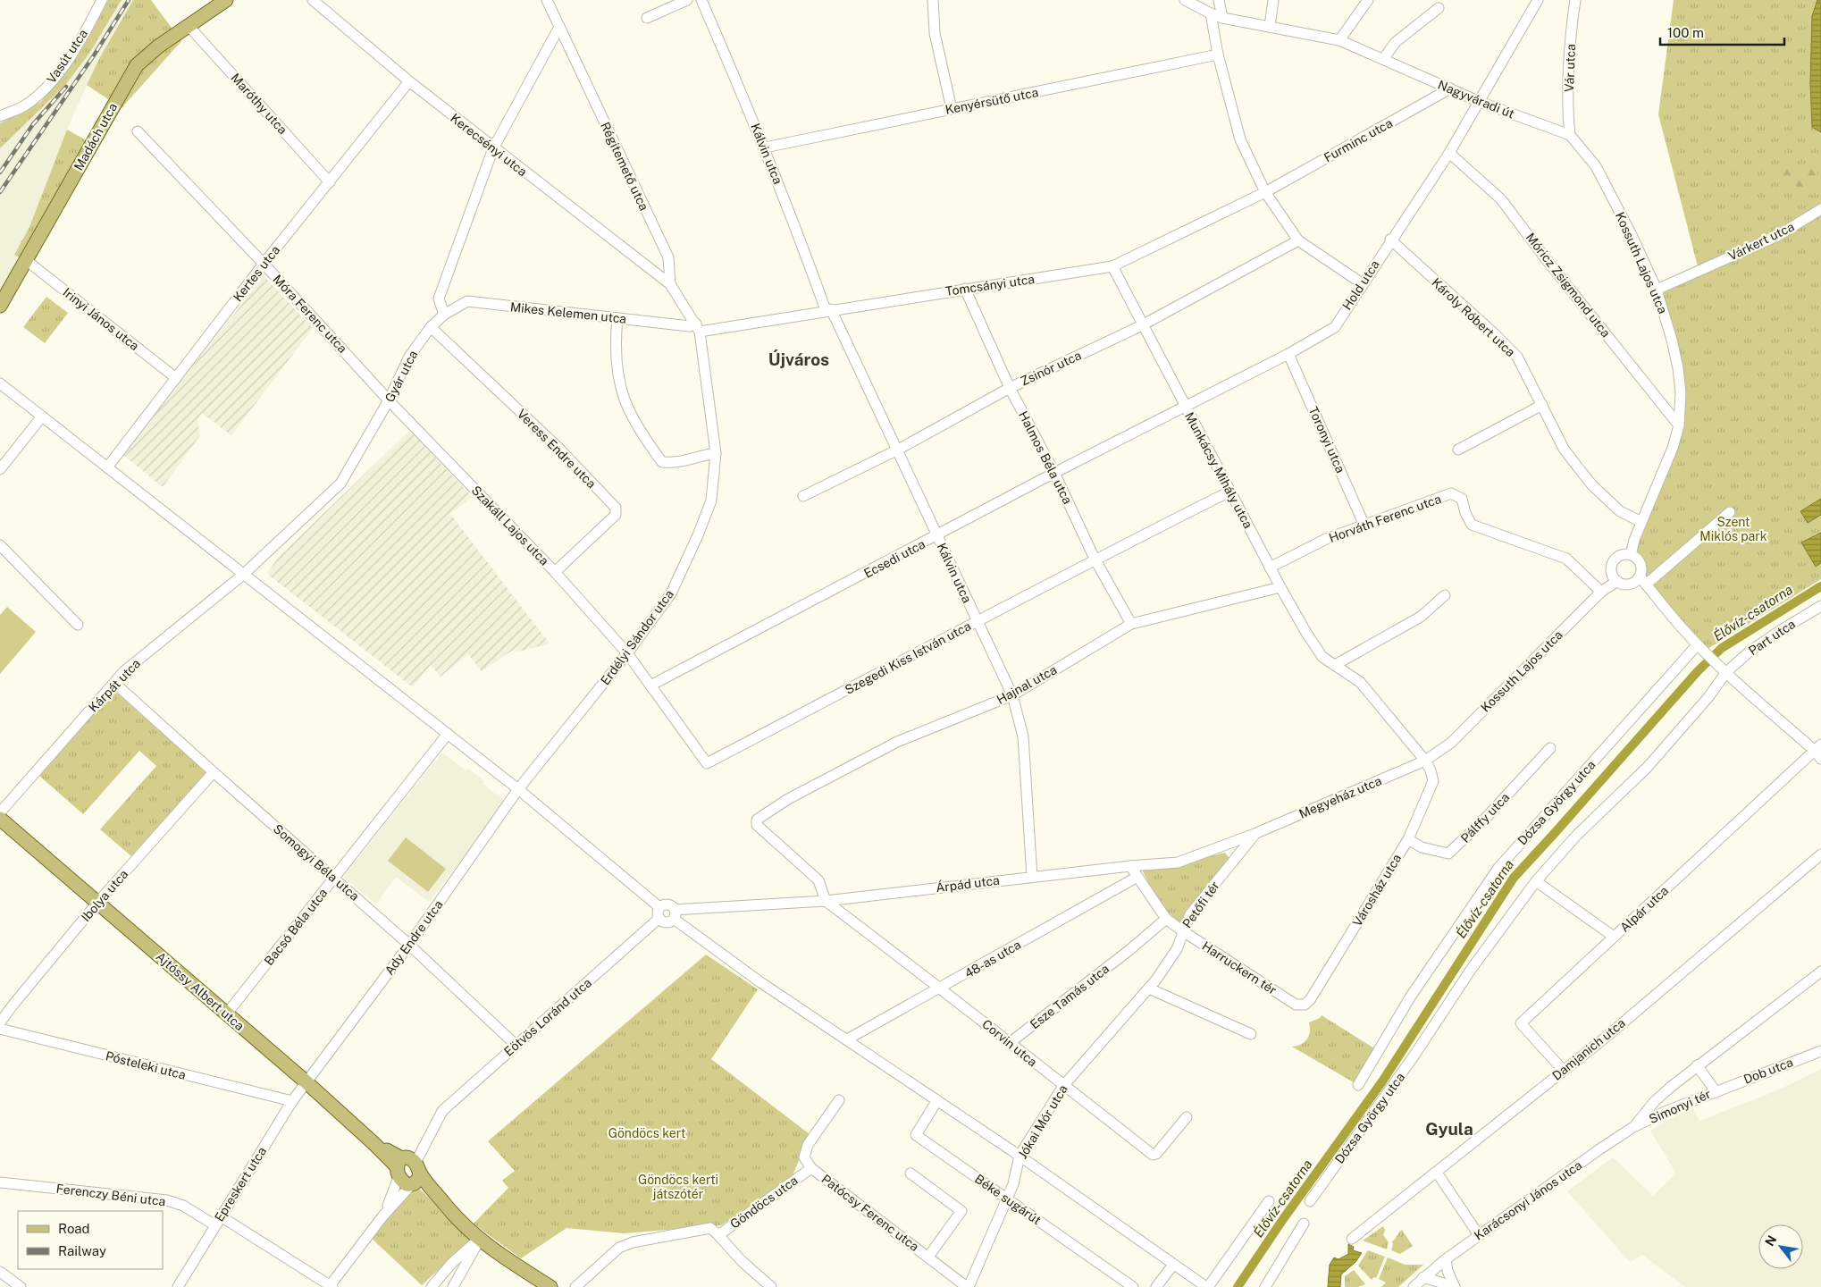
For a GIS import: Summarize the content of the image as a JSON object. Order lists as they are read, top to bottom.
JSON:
{
  "streets": {
    "main road": ["Madách utca", "Ajtóssy Albert utca"],
    "street": [
      "Vasút utca",
      "Vár utca",
      "Nagyváradi út",
      "Kenyérsütő utca",
      "Maróthy utca",
      "Furminc utca",
      "Kerecsényi utca",
      "Kálvin utca",
      "Régitemető utca",
      "Várkert utca",
      "Kossuth Lajos utca",
      "Kertes utca",
      "Tomcsányi utca",
      "Hold utca",
      "Móricz Zsigmond utca",
      "Mikes Kelemen utca",
      "Móra Ferenc utca",
      "Károly Róbert utca",
      "Irinyi János utca",
      "Zsinór utca",
      "Gyár utca",
      "Toronyi utca",
      "Veress Endre utca",
      "Halmos Béla utca",
      "Munkácsy Mihály utca",
      "Horváth Ferenc utca",
      "Szakáll Lajos utca",
      "Ecsedi utca",
      "Erdélyi Sándor utca",
      "Part utca",
      "Szegedi Kiss István utca",
      "Hajnal utca",
      "Kárpát utca",
      "Megyeház utca",
      "Dózsa György utca",
      "Pálffy utca",
      "Somogyi Béla utca",
      "Árpád utca",
      "Városház utca",
      "Ibolya utca",
      "Petőfi tér",
      "Alpár utca",
      "Bacsó Béla utca",
      "Ady Endre utca",
      "48-as utca",
      "Harruckern tér",
      "Esze Tamás utca",
      "Eötvös Loránd utca",
      "Corvin utca",
      "Damjanich utca",
      "Pósteleki utca",
      "Dob utca",
      "Simonyi tér",
      "Jókai Mór utca",
      "Epreskert utca",
      "Ferenczy Béni utca",
      "Béke sugárút",
      "Karácsonyi János utca",
      "Göndöcs utca",
      "Patócsy Ferenc utca"
    ]
  },
  "crossings": [
    ["Vár utca", "Nagyváradi út"],
    ["Vár utca", "Kossuth Lajos utca"],
    ["Nagyváradi út", "Furminc utca"],
    ["Nagyváradi út", "Kossuth Lajos utca"],
    ["Nagyváradi út", "Hold utca"],
    ["Kenyérsütő utca", "Kálvin utca"],
    ["Maróthy utca", "Madách utca"],
    ["Maróthy utca", "Kertes utca"],
    ["Madách utca", "Irinyi János utca"],
    ["Furminc utca", "Tomcsányi utca"],
    ["Kerecsényi utca", "Régitemető utca"],
    ["Kerecsényi utca", "Kertes utca"],
    ["Kálvin utca", "Tomcsányi utca"],
    ["Kálvin utca", "Zsinór utca"],
    ["Kálvin utca", "Ecsedi utca"],
    ["Kálvin utca", "Szegedi Kiss István utca"],
    ["Kálvin utca", "Hajnal utca"],
    ["Kálvin utca", "Árpád utca"],
    ["Régitemető utca", "Tomcsányi utca"],
    ["Régitemető utca", "Mikes Kelemen utca"],
    ["Régitemető utca", "Erdélyi Sándor utca"],
    ["Várkert utca", "Kossuth Lajos utca"],
    ["Kossuth Lajos utca", "Móricz Zsigmond utca"],
    ["Kossuth Lajos utca", "Károly Róbert utca"],
    ["Kossuth Lajos utca", "Munkácsy Mihály utca"],
    ["Kossuth Lajos utca", "Horváth Ferenc utca"],
    ["Kossuth Lajos utca", "Megyeház utca"],
    ["Kossuth Lajos utca", "Városház utca"],
    ["Kertes utca", "Móra Ferenc utca"],
    ["Kertes utca", "Irinyi János utca"],
    ["Tomcsányi utca", "Mikes Kelemen utca"],
    ["Tomcsányi utca", "Halmos Béla utca"],
    ["Tomcsányi utca", "Munkácsy Mihály utca"],
    ["Tomcsányi utca", "Erdélyi Sándor utca"],
    ["Hold utca", "Móricz Zsigmond utca"],
    ["Hold utca", "Károly Róbert utca"],
    ["Hold utca", "Toronyi utca"],
    ["Hold utca", "Munkácsy Mihály utca"],
    ["Hold utca", "Ecsedi utca"],
    ["Mikes Kelemen utca", "Gyár utca"],
    ["Mikes Kelemen utca", "Erdélyi Sándor utca"],
    ["Móra Ferenc utca", "Gyár utca"],
    ["Móra Ferenc utca", "Szakáll Lajos utca"],
    ["Zsinór utca", "Halmos Béla utca"],
    ["Zsinór utca", "Munkácsy Mihály utca"],
    ["Gyár utca", "Veress Endre utca"],
    ["Gyár utca", "Szakáll Lajos utca"],
    ["Gyár utca", "Kárpát utca"],
    ["Toronyi utca", "Horváth Ferenc utca"],
    ["Veress Endre utca", "Szakáll Lajos utca"],
    ["Halmos Béla utca", "Ecsedi utca"],
    ["Halmos Béla utca", "Szegedi Kiss István utca"],
    ["Halmos Béla utca", "Hajnal utca"],
    ["Munkácsy Mihály utca", "Horváth Ferenc utca"],
    ["Munkácsy Mihály utca", "Ecsedi utca"],
    ["Munkácsy Mihály utca", "Szegedi Kiss István utca"],
    ["Munkácsy Mihály utca", "Hajnal utca"],
    ["Munkácsy Mihály utca", "Megyeház utca"],
    ["Munkácsy Mihály utca", "Városház utca"],
    ["Szakáll Lajos utca", "Erdélyi Sándor utca"],
    ["Szakáll Lajos utca", "Szegedi Kiss István utca"],
    ["Ecsedi utca", "Szegedi Kiss István utca"],
    ["Erdélyi Sándor utca", "Szegedi Kiss István utca"],
    ["Erdélyi Sándor utca", "Ady Endre utca"],
    ["Part utca", "Dózsa György utca"],
    ["Hajnal utca", "Árpád utca"],
    ["Hajnal utca", "Corvin utca"],
    ["Kárpát utca", "Somogyi Béla utca"],
    ["Megyeház utca", "Árpád utca"],
    ["Megyeház utca", "Városház utca"],
    ["Megyeház utca", "Petőfi tér"],
    ["Pálffy utca", "Városház utca"],
    ["Somogyi Béla utca", "Ibolya utca"],
    ["Somogyi Béla utca", "Bacsó Béla utca"],
    ["Somogyi Béla utca", "Ady Endre utca"],
    ["Somogyi Béla utca", "Eötvös Loránd utca"],
    ["Árpád utca", "Petőfi tér"],
    ["Árpád utca", "Eötvös Loránd utca"],
    ["Árpád utca", "Corvin utca"],
    ["Városház utca", "Harruckern tér"],
    ["Ibolya utca", "Ajtóssy Albert utca"],
    ["Petőfi tér", "48-as utca"],
    ["Petőfi tér", "Harruckern tér"],
    ["Petőfi tér", "Esze Tamás utca"],
    ["Petőfi tér", "Jókai Mór utca"],
    ["Alpár utca", "Damjanich utca"],
    ["Bacsó Béla utca", "Ajtóssy Albert utca"],
    ["Ady Endre utca", "Ajtóssy Albert utca"],
    ["Ady Endre utca", "Epreskert utca"],
    ["48-as utca", "Corvin utca"],
    ["Harruckern tér", "Jókai Mór utca"],
    ["Ajtóssy Albert utca", "Eötvös Loránd utca"],
    ["Ajtóssy Albert utca", "Epreskert utca"],
    ["Esze Tamás utca", "Corvin utca"],
    ["Corvin utca", "Jókai Mór utca"],
    ["Pósteleki utca", "Epreskert utca"],
    ["Dob utca", "Simonyi tér"],
    ["Simonyi tér", "Karácsonyi János utca"],
    ["Jókai Mór utca", "Béke sugárút"],
    ["Jókai Mór utca", "Patócsy Ferenc utca"],
    ["Epreskert utca", "Ferenczy Béni utca"],
    ["Göndöcs utca", "Patócsy Ferenc utca"]
  ],
  "districts": ["Újváros", "Gyula"],
  "water": ["Élővíz-csatorna"],
  "parks": ["Szent Miklós park", "Göndöcs kert", "Göndöcs kerti játszótér"],
  "legend": ["Road", "Railway"],
  "scale_bar": "100 m",
  "north": "top left"
}
